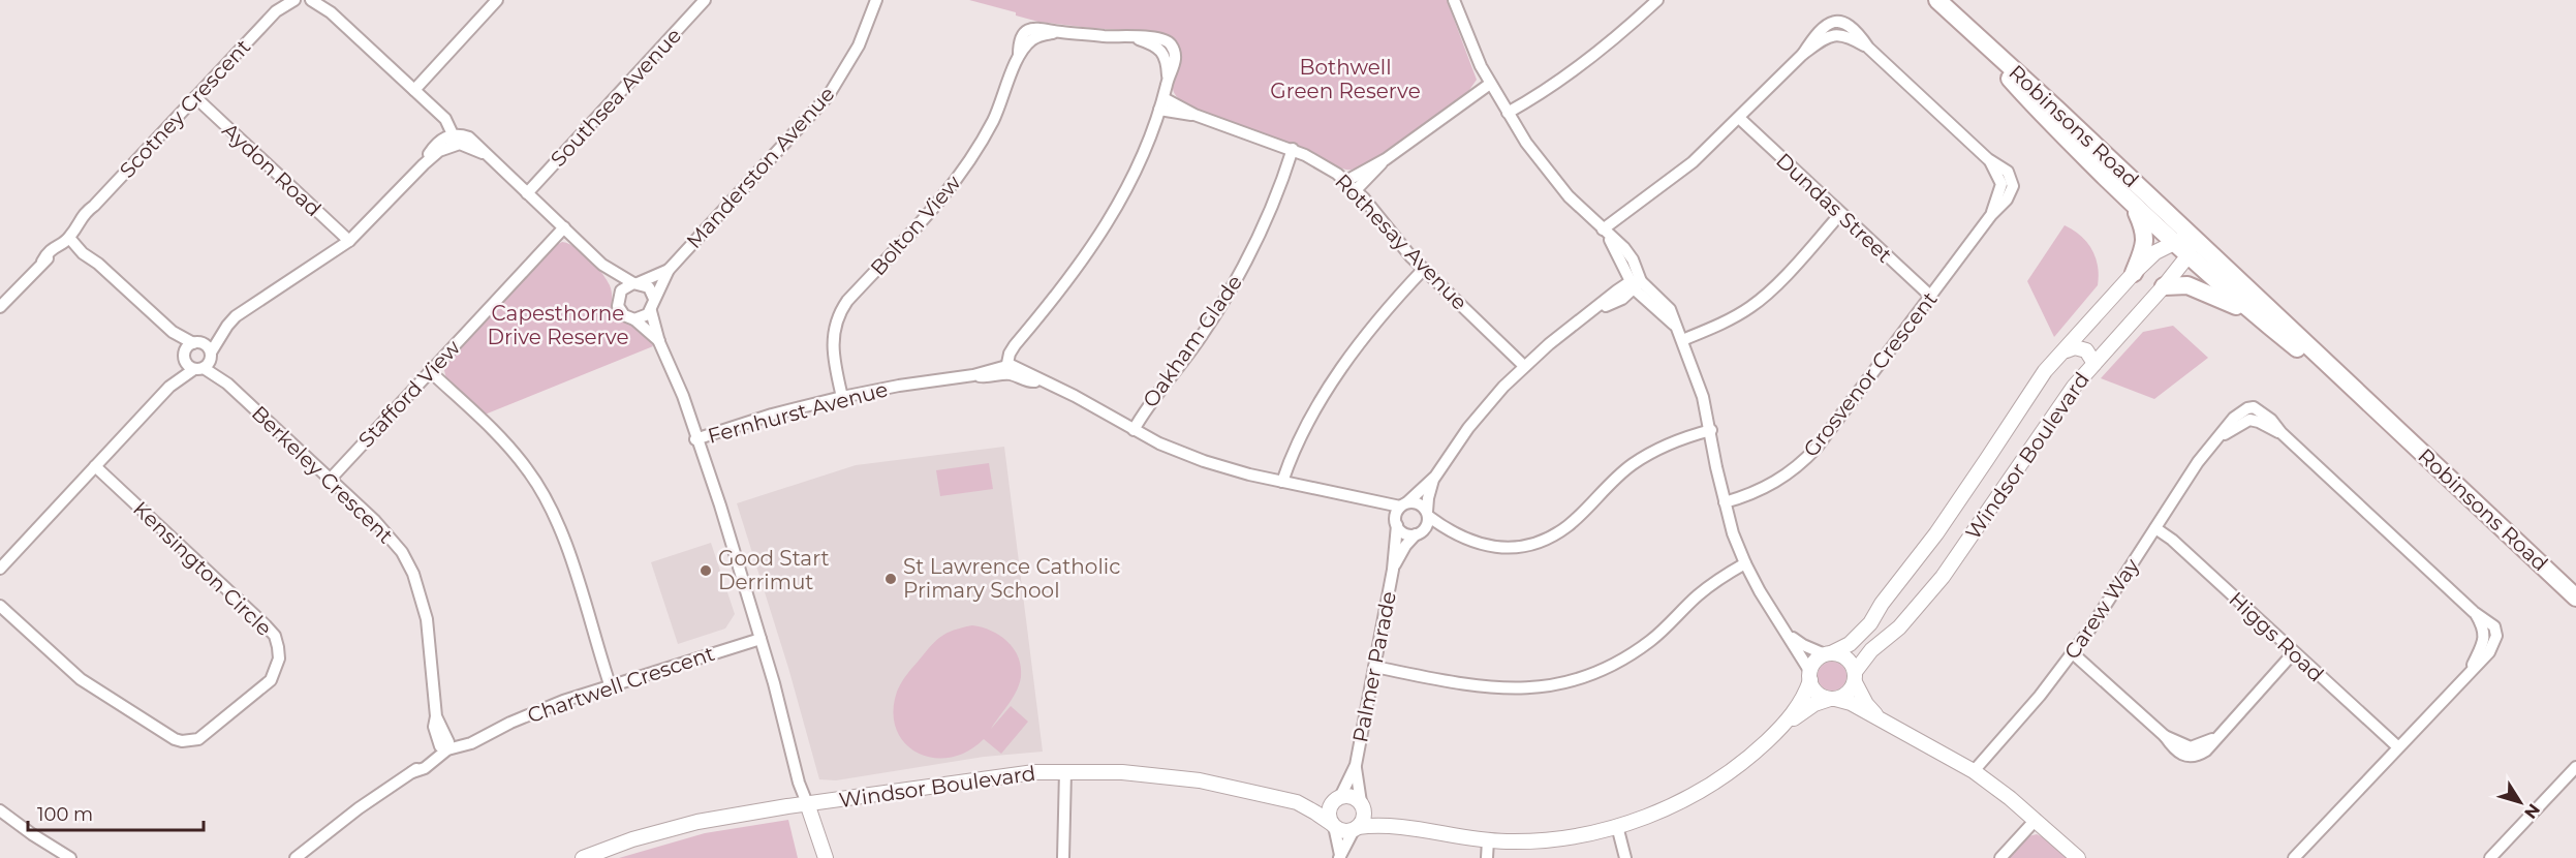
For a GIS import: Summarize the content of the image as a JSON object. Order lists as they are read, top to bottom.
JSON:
{
  "streets": {
    "main road": ["Robinsons Road"],
    "street": [
      "Southsea Avenue",
      "Scotney Crescent",
      "Manderston Avenue",
      "Aydon Road",
      "Dundas Street",
      "Bolton View",
      "Rothesay Avenue",
      "Oakham Glade",
      "Grosvenor Crescent",
      "Stafford View",
      "Fernhurst Avenue",
      "Windsor Boulevard",
      "Berkeley Crescent",
      "Kensington Circle",
      "Carew Way",
      "Higgs Road",
      "Palmer Parade",
      "Chartwell Crescent"
    ]
  },
  "crossings": [
    ["Scotney Crescent", "Aydon Road"],
    ["Robinsons Road", "Windsor Boulevard"],
    ["Dundas Street", "Grosvenor Crescent"],
    ["Bolton View", "Rothesay Avenue"],
    ["Bolton View", "Fernhurst Avenue"],
    ["Rothesay Avenue", "Oakham Glade"],
    ["Stafford View", "Berkeley Crescent"],
    ["Windsor Boulevard", "Palmer Parade"],
    ["Berkeley Crescent", "Chartwell Crescent"],
    ["Carew Way", "Higgs Road"]
  ],
  "parks": ["Bothwell Green Reserve", "Capesthorne Drive Reserve"],
  "places": ["Good Start Derrimut", "St Lawrence Catholic Primary School"],
  "scale_bar": "100 m",
  "north": "bottom right"
}
